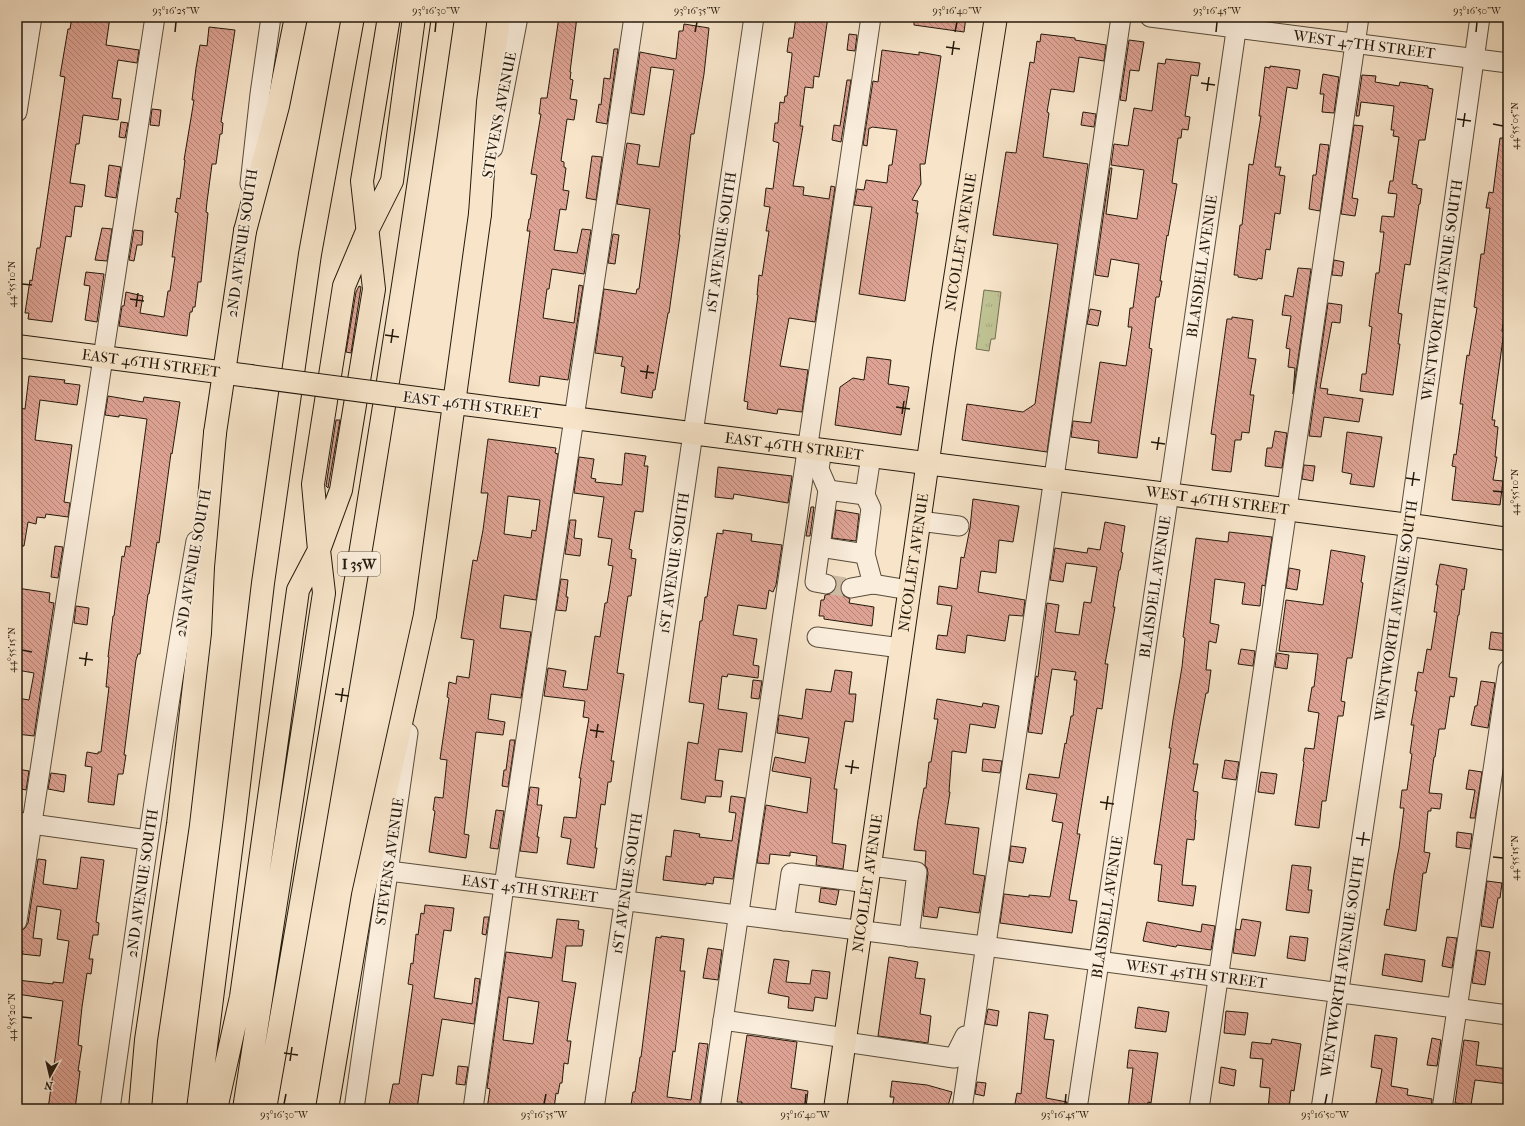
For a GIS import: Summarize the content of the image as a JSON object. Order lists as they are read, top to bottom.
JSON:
{
  "streets": {
    "main road": [
      "NICOLLET AVENUE",
      "2ND AVENUE SOUTH",
      "EAST 46TH STREET",
      "WEST 46TH STREET",
      "I 35W"
    ],
    "street": [
      "WEST 47TH STREET",
      "STEVENS AVENUE",
      "1ST AVENUE SOUTH",
      "BLAISDELL AVENUE",
      "WENTWORTH AVENUE SOUTH",
      "EAST 45TH STREET",
      "WEST 45TH STREET"
    ]
  },
  "crossings": [
    ["WEST 47TH STREET", "BLAISDELL AVENUE"],
    ["WEST 47TH STREET", "WENTWORTH AVENUE SOUTH"],
    ["STEVENS AVENUE", "EAST 45TH STREET"],
    ["1ST AVENUE SOUTH", "EAST 46TH STREET"],
    ["1ST AVENUE SOUTH", "EAST 45TH STREET"],
    ["NICOLLET AVENUE", "EAST 46TH STREET"],
    ["NICOLLET AVENUE", "WEST 46TH STREET"],
    ["NICOLLET AVENUE", "EAST 45TH STREET"],
    ["NICOLLET AVENUE", "WEST 45TH STREET"],
    ["2ND AVENUE SOUTH", "EAST 46TH STREET"],
    ["BLAISDELL AVENUE", "WEST 46TH STREET"],
    ["BLAISDELL AVENUE", "WEST 45TH STREET"],
    ["WENTWORTH AVENUE SOUTH", "WEST 46TH STREET"],
    ["WENTWORTH AVENUE SOUTH", "WEST 45TH STREET"],
    ["EAST 46TH STREET", "WEST 46TH STREET"],
    ["EAST 45TH STREET", "WEST 45TH STREET"]
  ],
  "north": "bottom",
  "coordinates": [
    "93°16'25\"W",
    "93°16'30\"W",
    "93°16'35\"W",
    "93°16'40\"W",
    "93°16'45\"W",
    "93°16'50\"W",
    "44°55'05\"N",
    "44°55'10\"N",
    "44°55'15\"N",
    "44°55'20\"N"
  ]
}
